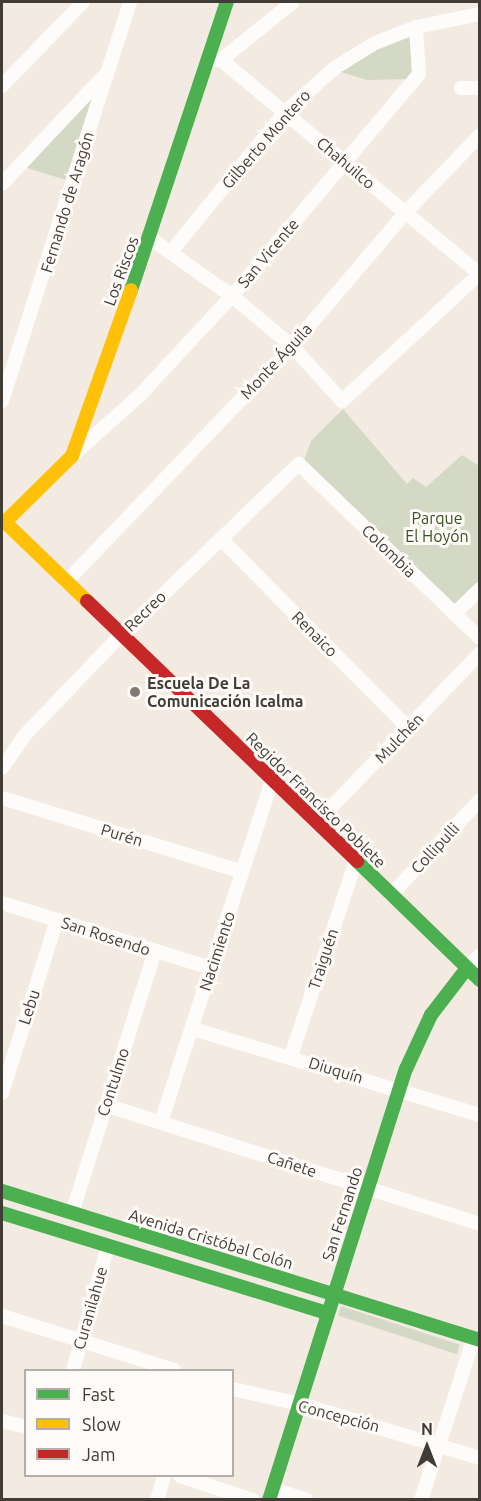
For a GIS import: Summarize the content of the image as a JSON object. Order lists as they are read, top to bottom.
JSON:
{
  "streets": {
    "street": [
      "Gilberto Montero",
      "Chahuilco",
      "Fernando de Aragón",
      "San Vicente",
      "Los Riscos",
      "Monte Águila",
      "Colombia",
      "Recreo",
      "Renaico",
      "Mulchén",
      "Regidor Francisco Poblete",
      "Purén",
      "Collipulli",
      "San Rosendo",
      "Nacimiento",
      "Traiguén",
      "Lebu",
      "Diuquín",
      "Contulmo",
      "Cañete",
      "San Fernando",
      "Avenida Cristóbal Colón",
      "Curanilahue",
      "Concepción"
    ]
  },
  "crossings": [
    ["Gilberto Montero", "Chahuilco"],
    ["Gilberto Montero", "San Vicente"],
    ["Chahuilco", "San Vicente"],
    ["Chahuilco", "Los Riscos"],
    ["Chahuilco", "Monte Águila"],
    ["San Vicente", "Los Riscos"],
    ["Los Riscos", "Regidor Francisco Poblete"],
    ["Monte Águila", "Regidor Francisco Poblete"],
    ["Colombia", "Recreo"],
    ["Recreo", "Renaico"],
    ["Recreo", "Regidor Francisco Poblete"],
    ["Renaico", "Mulchén"],
    ["Mulchén", "Regidor Francisco Poblete"],
    ["Regidor Francisco Poblete", "Collipulli"],
    ["Regidor Francisco Poblete", "Nacimiento"],
    ["Regidor Francisco Poblete", "Traiguén"],
    ["Regidor Francisco Poblete", "San Fernando"],
    ["Purén", "Nacimiento"],
    ["San Rosendo", "Nacimiento"],
    ["San Rosendo", "Lebu"],
    ["San Rosendo", "Contulmo"],
    ["Nacimiento", "Diuquín"],
    ["Nacimiento", "Cañete"],
    ["Traiguén", "Diuquín"],
    ["Diuquín", "San Fernando"],
    ["Contulmo", "Cañete"],
    ["Contulmo", "Avenida Cristóbal Colón"],
    ["Cañete", "San Fernando"],
    ["San Fernando", "Avenida Cristóbal Colón"],
    ["San Fernando", "Concepción"]
  ],
  "parks": ["Parque El Hoyón"],
  "places": ["Escuela De La Comunicación Icalma"],
  "legend": ["Fast", "Slow", "Jam"],
  "north": "top"
}
